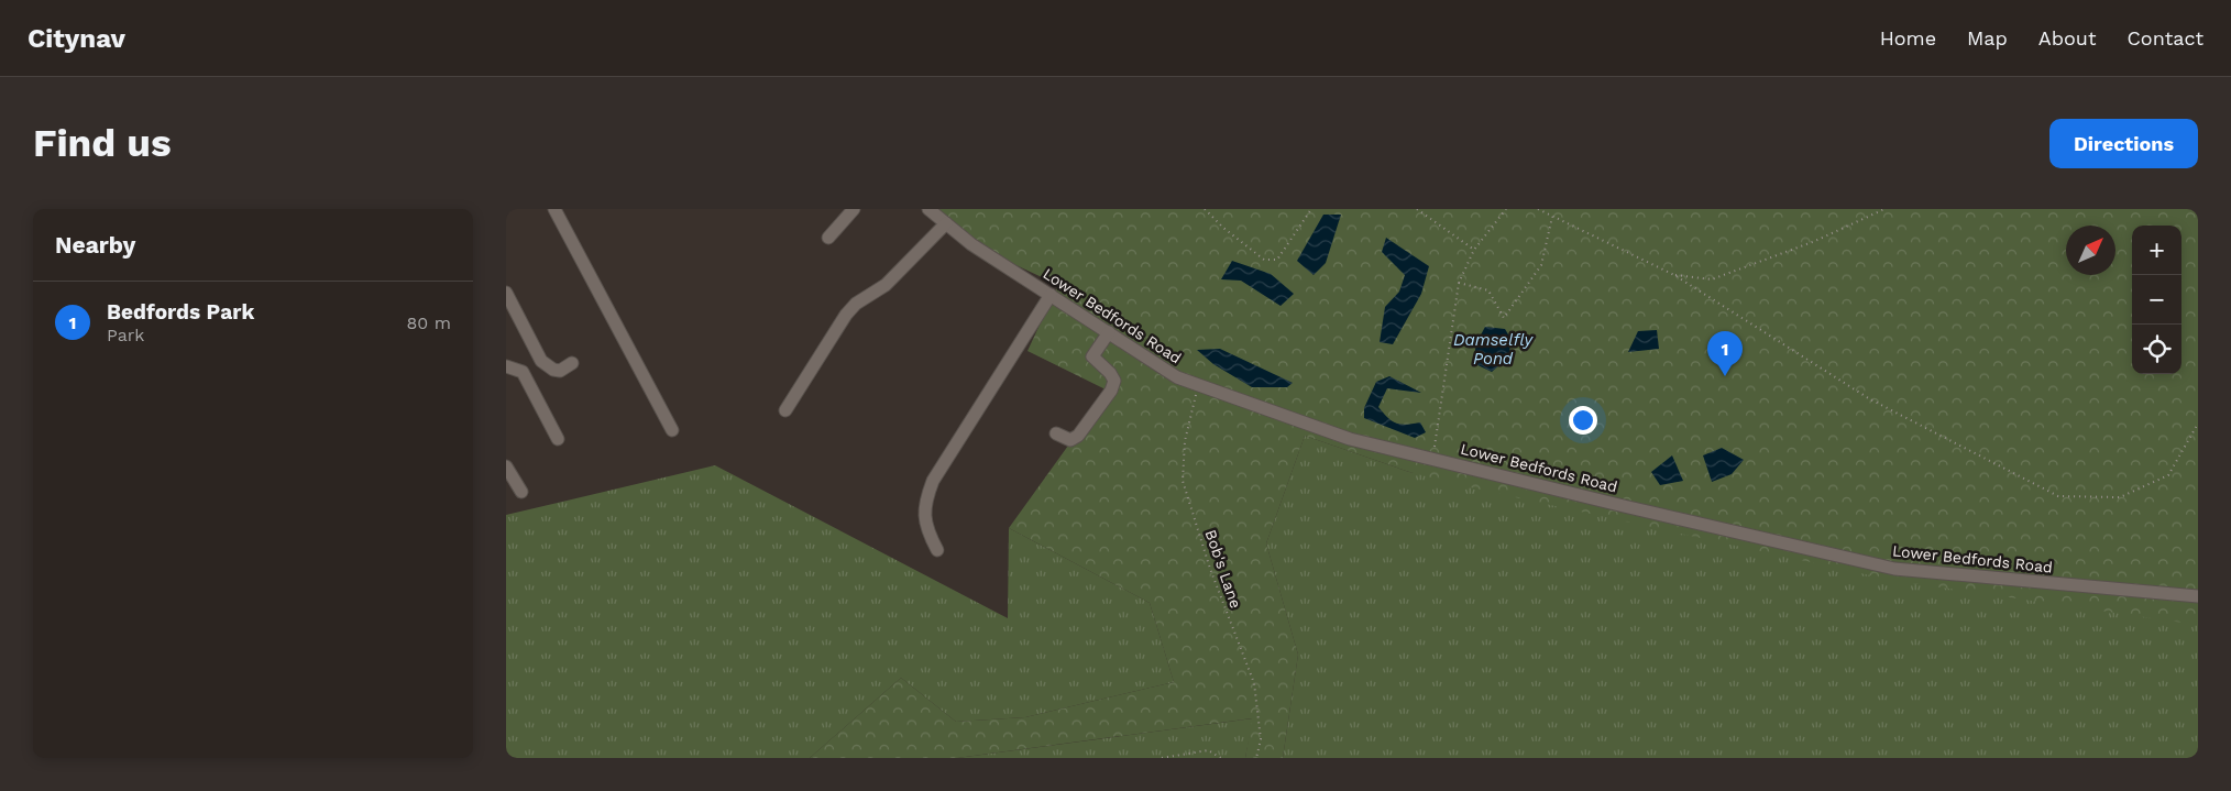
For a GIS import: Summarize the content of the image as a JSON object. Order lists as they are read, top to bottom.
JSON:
{
  "streets": {
    "street": ["Lower Bedfords Road"],
    "path": ["Bob's Lane"]
  },
  "crossings": [
    ["Lower Bedfords Road", "Bob's Lane"]
  ],
  "water": ["Damselfly Pond"],
  "north": "top right",
  "page": {
    "header": "Citynav",
    "nav": [
      "Home",
      "Map",
      "About",
      "Contact"
    ],
    "buttons": "Directions",
    "title": "Find us",
    "heading": "Nearby",
    "map_buttons": ["+", "−"],
    "list": [
      {
        "mark": "1",
        "name": "Bedfords Park",
        "note": "Park",
        "value": "80 m"
      }
    ],
    "pins": "1"
  }
}
